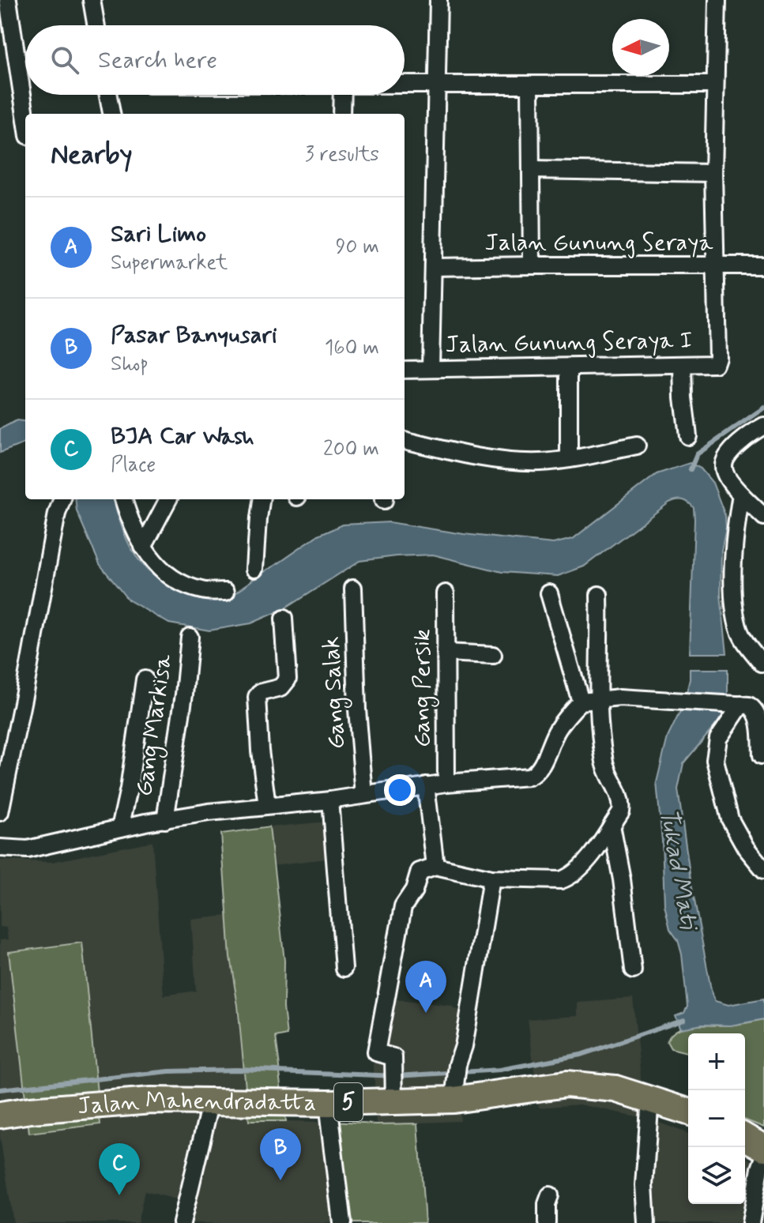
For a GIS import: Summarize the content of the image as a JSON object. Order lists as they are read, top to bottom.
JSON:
{
  "streets": {
    "highway": ["5", "Jalan Mahendradatta"],
    "street": [
      "Jalan Gunung Seraya",
      "Jalan Gunung Seraya I",
      "Gang Persik",
      "Gang Salak",
      "Gang Markisa"
    ]
  },
  "crossings": [
    ["Jalan Gunung Seraya", "Jalan Gunung Seraya I"]
  ],
  "water": ["Tukad Mati"],
  "north": "left",
  "page": {
    "search": "Search here",
    "heading": ["Nearby", "3 results"],
    "list": [
      {
        "mark": "A",
        "name": "Sari Limo",
        "note": "Supermarket",
        "value": "90 m"
      },
      {
        "mark": "B",
        "name": "Pasar Banyusari",
        "note": "Shop",
        "value": "160 m"
      },
      {
        "mark": "C",
        "name": "BJA Car Wash",
        "note": "Place",
        "value": "200 m"
      }
    ],
    "pins": ["A", "B", "C"],
    "map_buttons": ["+", "−"]
  }
}
